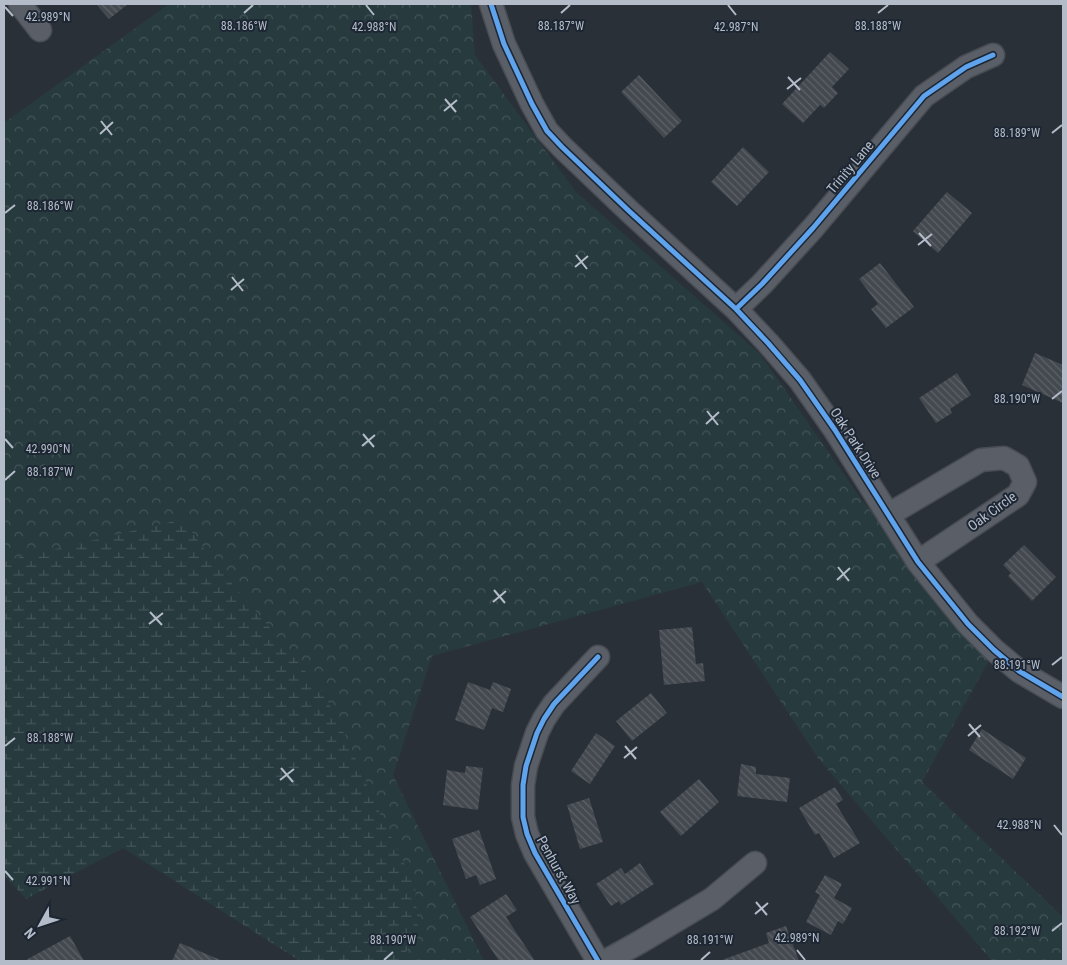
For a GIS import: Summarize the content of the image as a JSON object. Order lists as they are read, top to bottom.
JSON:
{
  "streets": {
    "street": [
      "Trinity Lane",
      "Oak Park Drive",
      "Oak Circle",
      "Penhurst Way"
    ]
  },
  "crossings": [
    ["Trinity Lane", "Oak Park Drive"],
    ["Oak Park Drive", "Oak Circle"]
  ],
  "north": "bottom left",
  "coordinates": [
    "42.989°N",
    "88.186°W",
    "88.187°W",
    "88.188°W",
    "42.988°N",
    "42.987°N",
    "88.189°W",
    "88.190°W",
    "42.990°N",
    "88.191°W",
    "42.991°N",
    "88.192°W"
  ]
}
